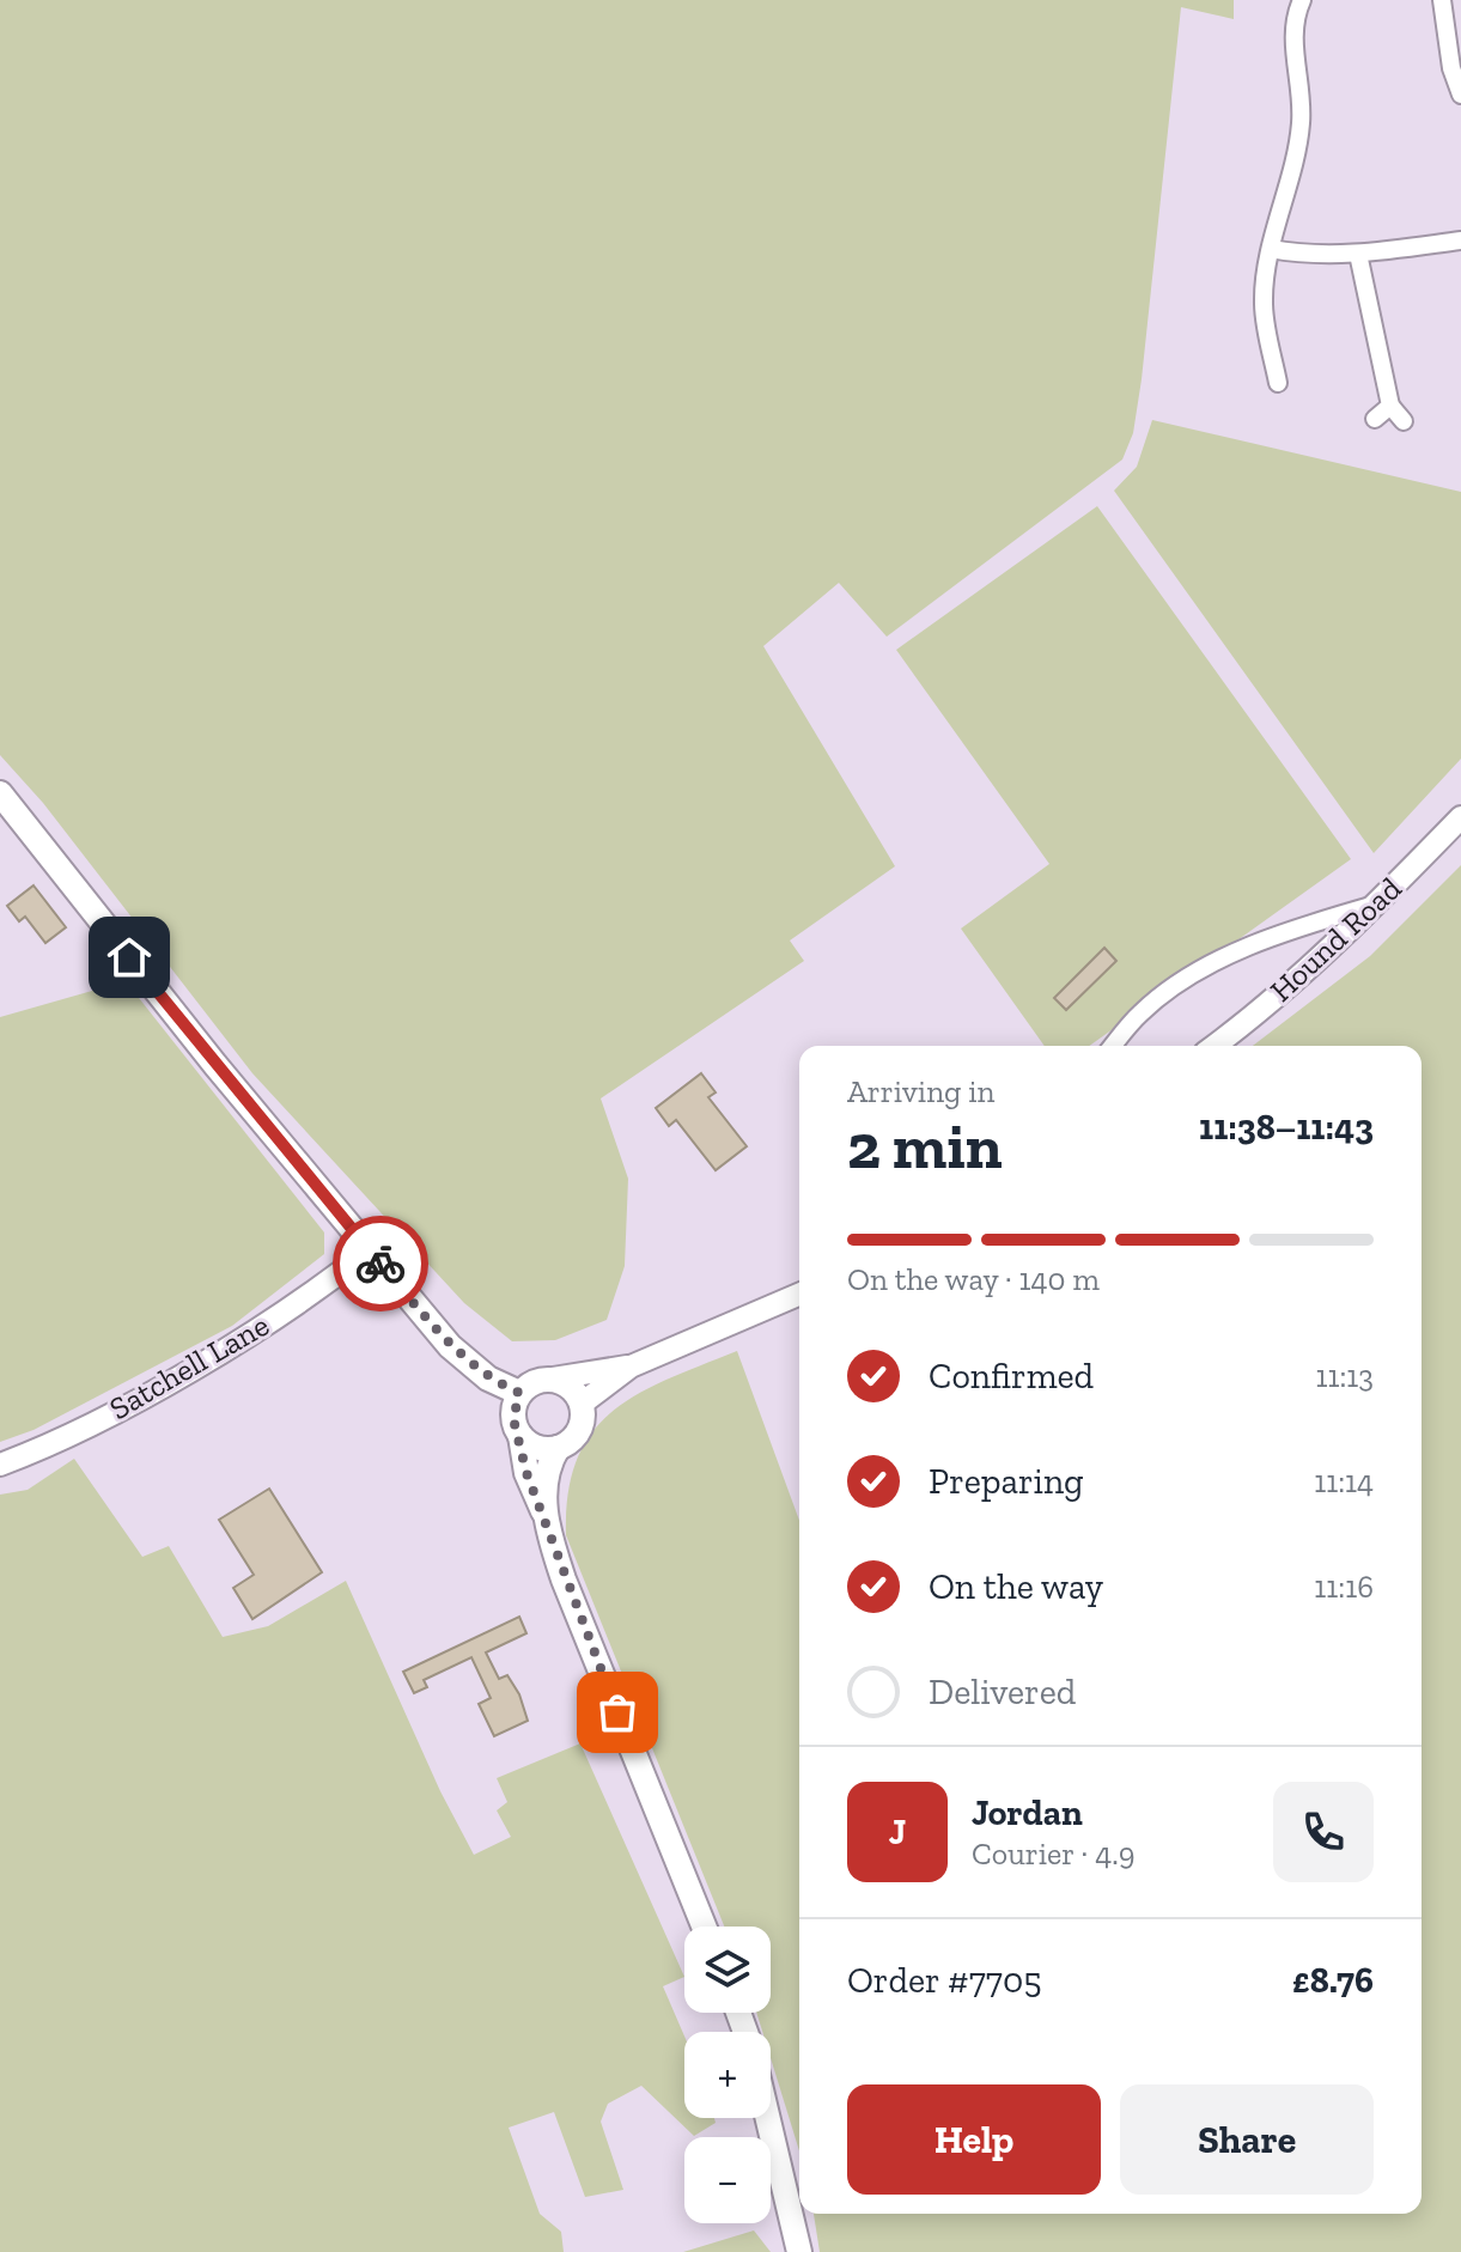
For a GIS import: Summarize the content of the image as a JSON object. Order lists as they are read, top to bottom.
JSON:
{
  "streets": {
    "street": ["Hound Road", "Satchell Lane"]
  },
  "page": {
    "heading": ["2 min", "Arriving in", "11:38–11:43"],
    "panel": [
      "Jordan",
      "Courier · 4.9",
      "Order #7705",
      "£8.76"
    ],
    "bar": "On the way · 140 m",
    "list": [
      ["Confirmed", "11:13"],
      ["Preparing", "11:14"],
      ["On the way", "11:16"],
      "Delivered"
    ],
    "round": "J",
    "map_buttons": ["+", "−"],
    "buttons": ["Help", "Share"]
  }
}
